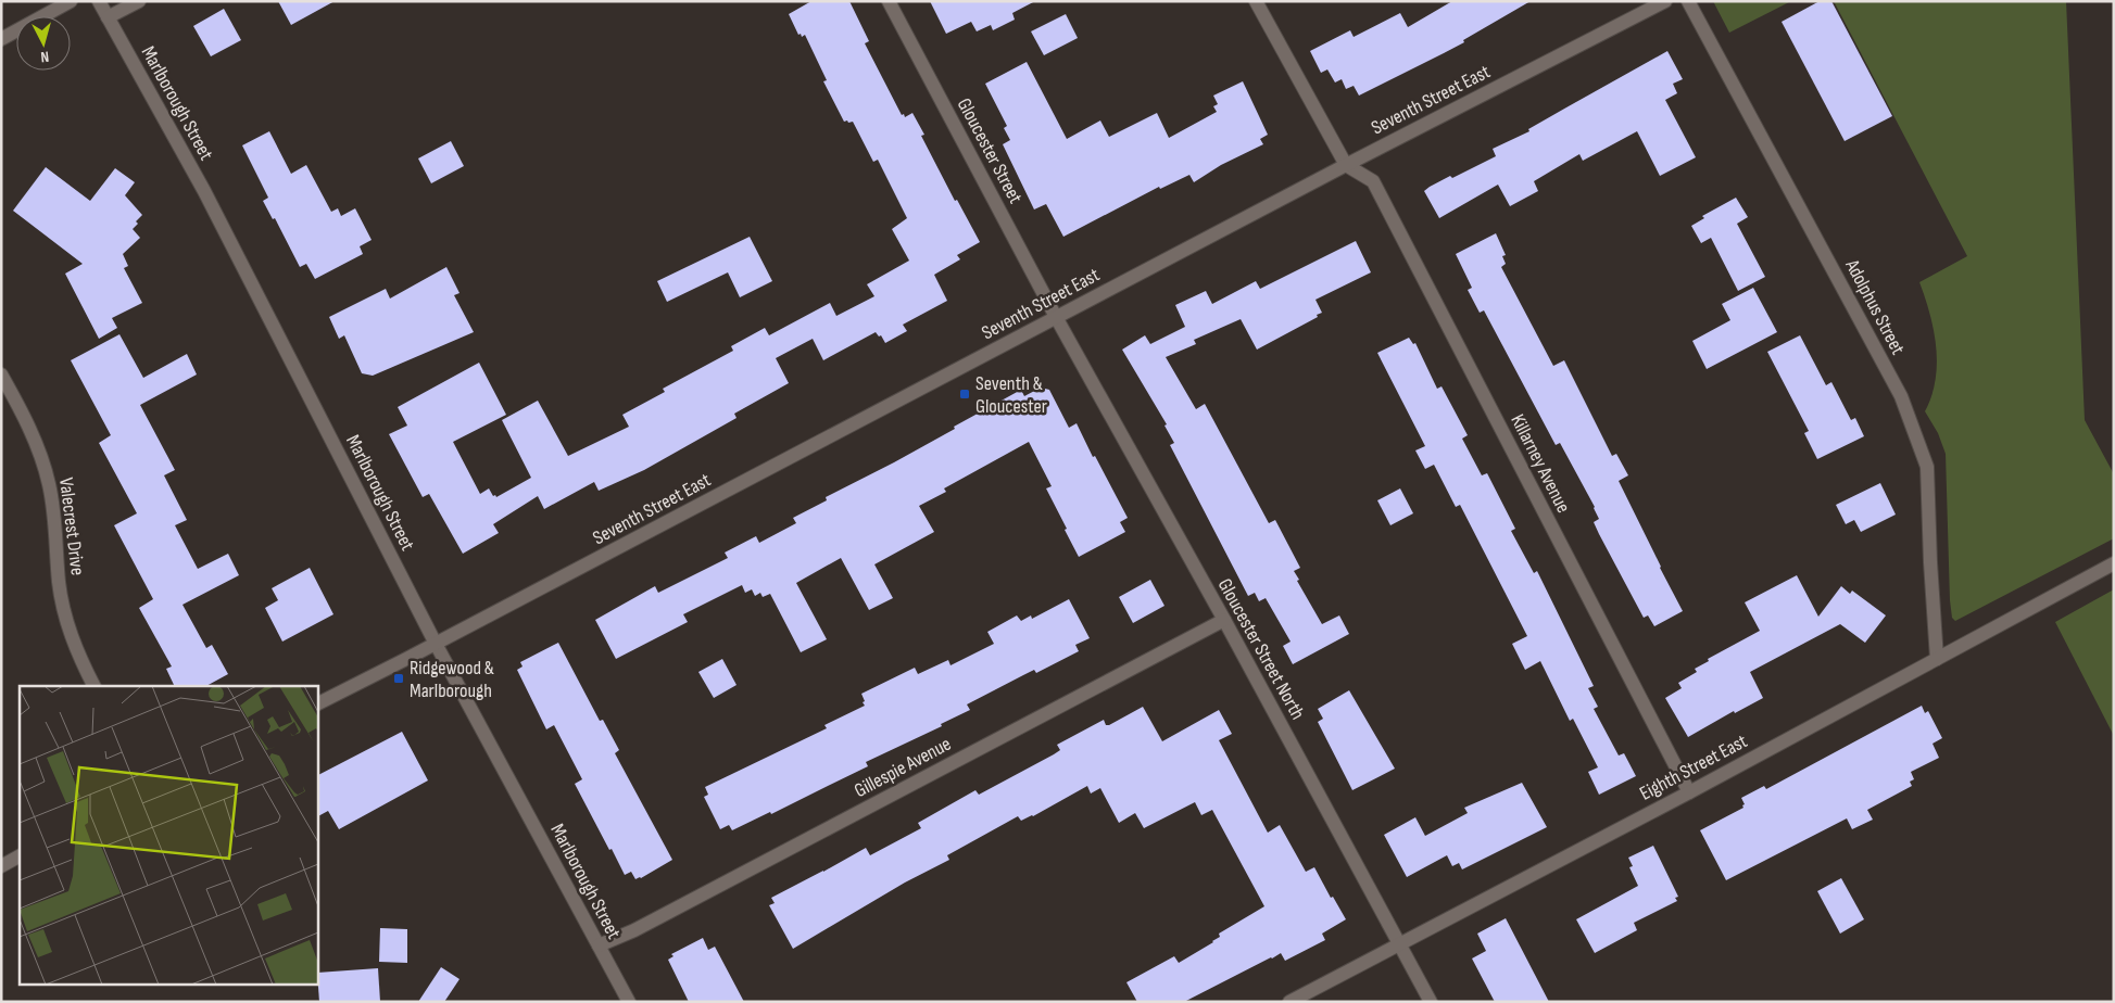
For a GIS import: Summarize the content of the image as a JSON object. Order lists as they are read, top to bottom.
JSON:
{
  "streets": {
    "street": [
      "Seventh Street East",
      "Marlborough Street",
      "Gloucester Street",
      "Adolphus Street",
      "Killarney Avenue",
      "Valecrest Drive",
      "Gloucester Street North",
      "Gillespie Avenue",
      "Eighth Street East"
    ]
  },
  "crossings": [
    ["Seventh Street East", "Marlborough Street"],
    ["Seventh Street East", "Gloucester Street"],
    ["Seventh Street East", "Killarney Avenue"],
    ["Seventh Street East", "Gloucester Street North"],
    ["Marlborough Street", "Gillespie Avenue"],
    ["Gloucester Street", "Gloucester Street North"],
    ["Adolphus Street", "Eighth Street East"],
    ["Killarney Avenue", "Eighth Street East"],
    ["Gloucester Street North", "Gillespie Avenue"],
    ["Gloucester Street North", "Eighth Street East"]
  ],
  "places": {
    "transit": ["Seventh & Gloucester", "Ridgewood & Marlborough"]
  },
  "north": "bottom"
}
